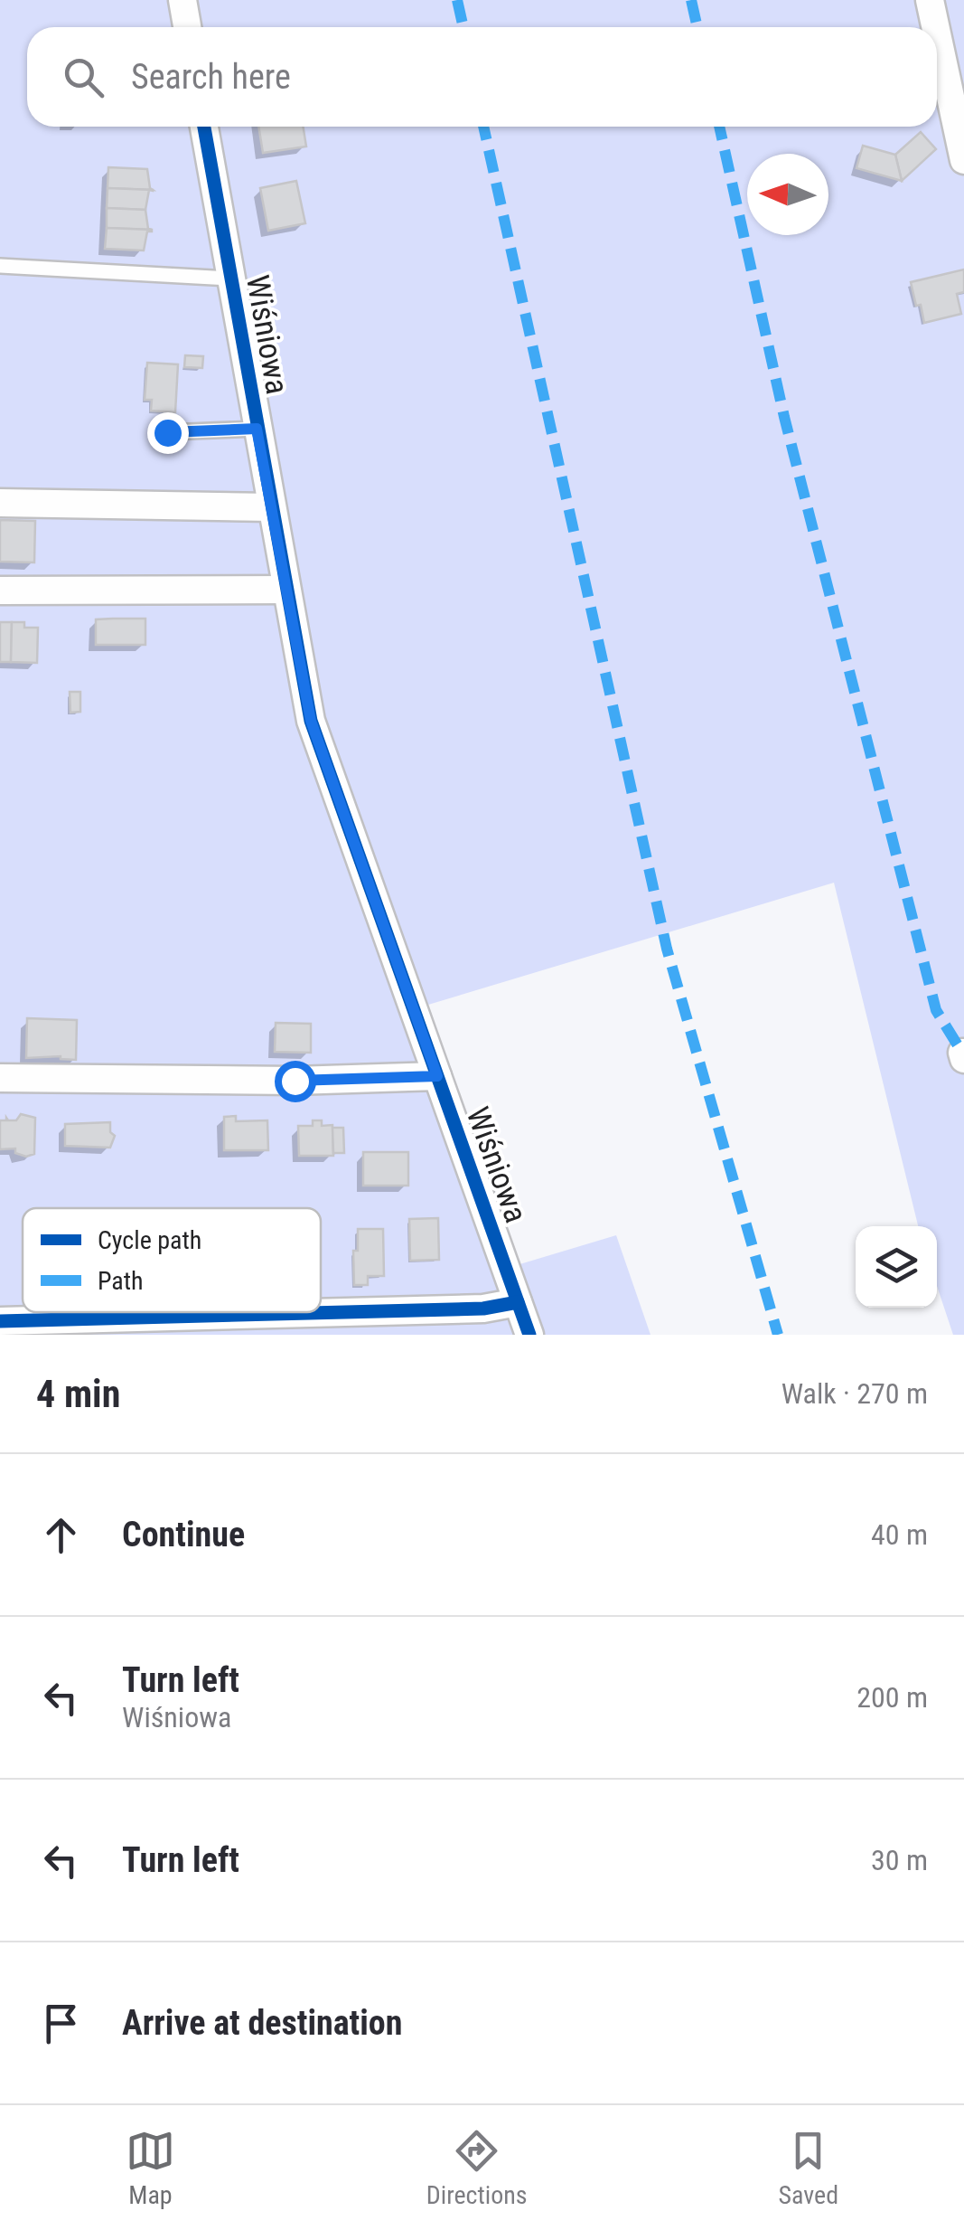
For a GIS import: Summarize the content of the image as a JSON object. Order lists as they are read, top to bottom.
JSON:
{
  "streets": {
    "street": ["Wiśniowa"]
  },
  "legend": ["Cycle path", "Path"],
  "north": "left",
  "page": {
    "search": "Search here",
    "heading": ["4 min", "Walk · 270 m"],
    "list": [
      ["Continue", "40 m"],
      ["Turn left", "Wiśniowa", "200 m"],
      ["Turn left", "30 m"],
      "Arrive at destination"
    ],
    "nav": ["Map", "Directions", "Saved"]
  }
}
